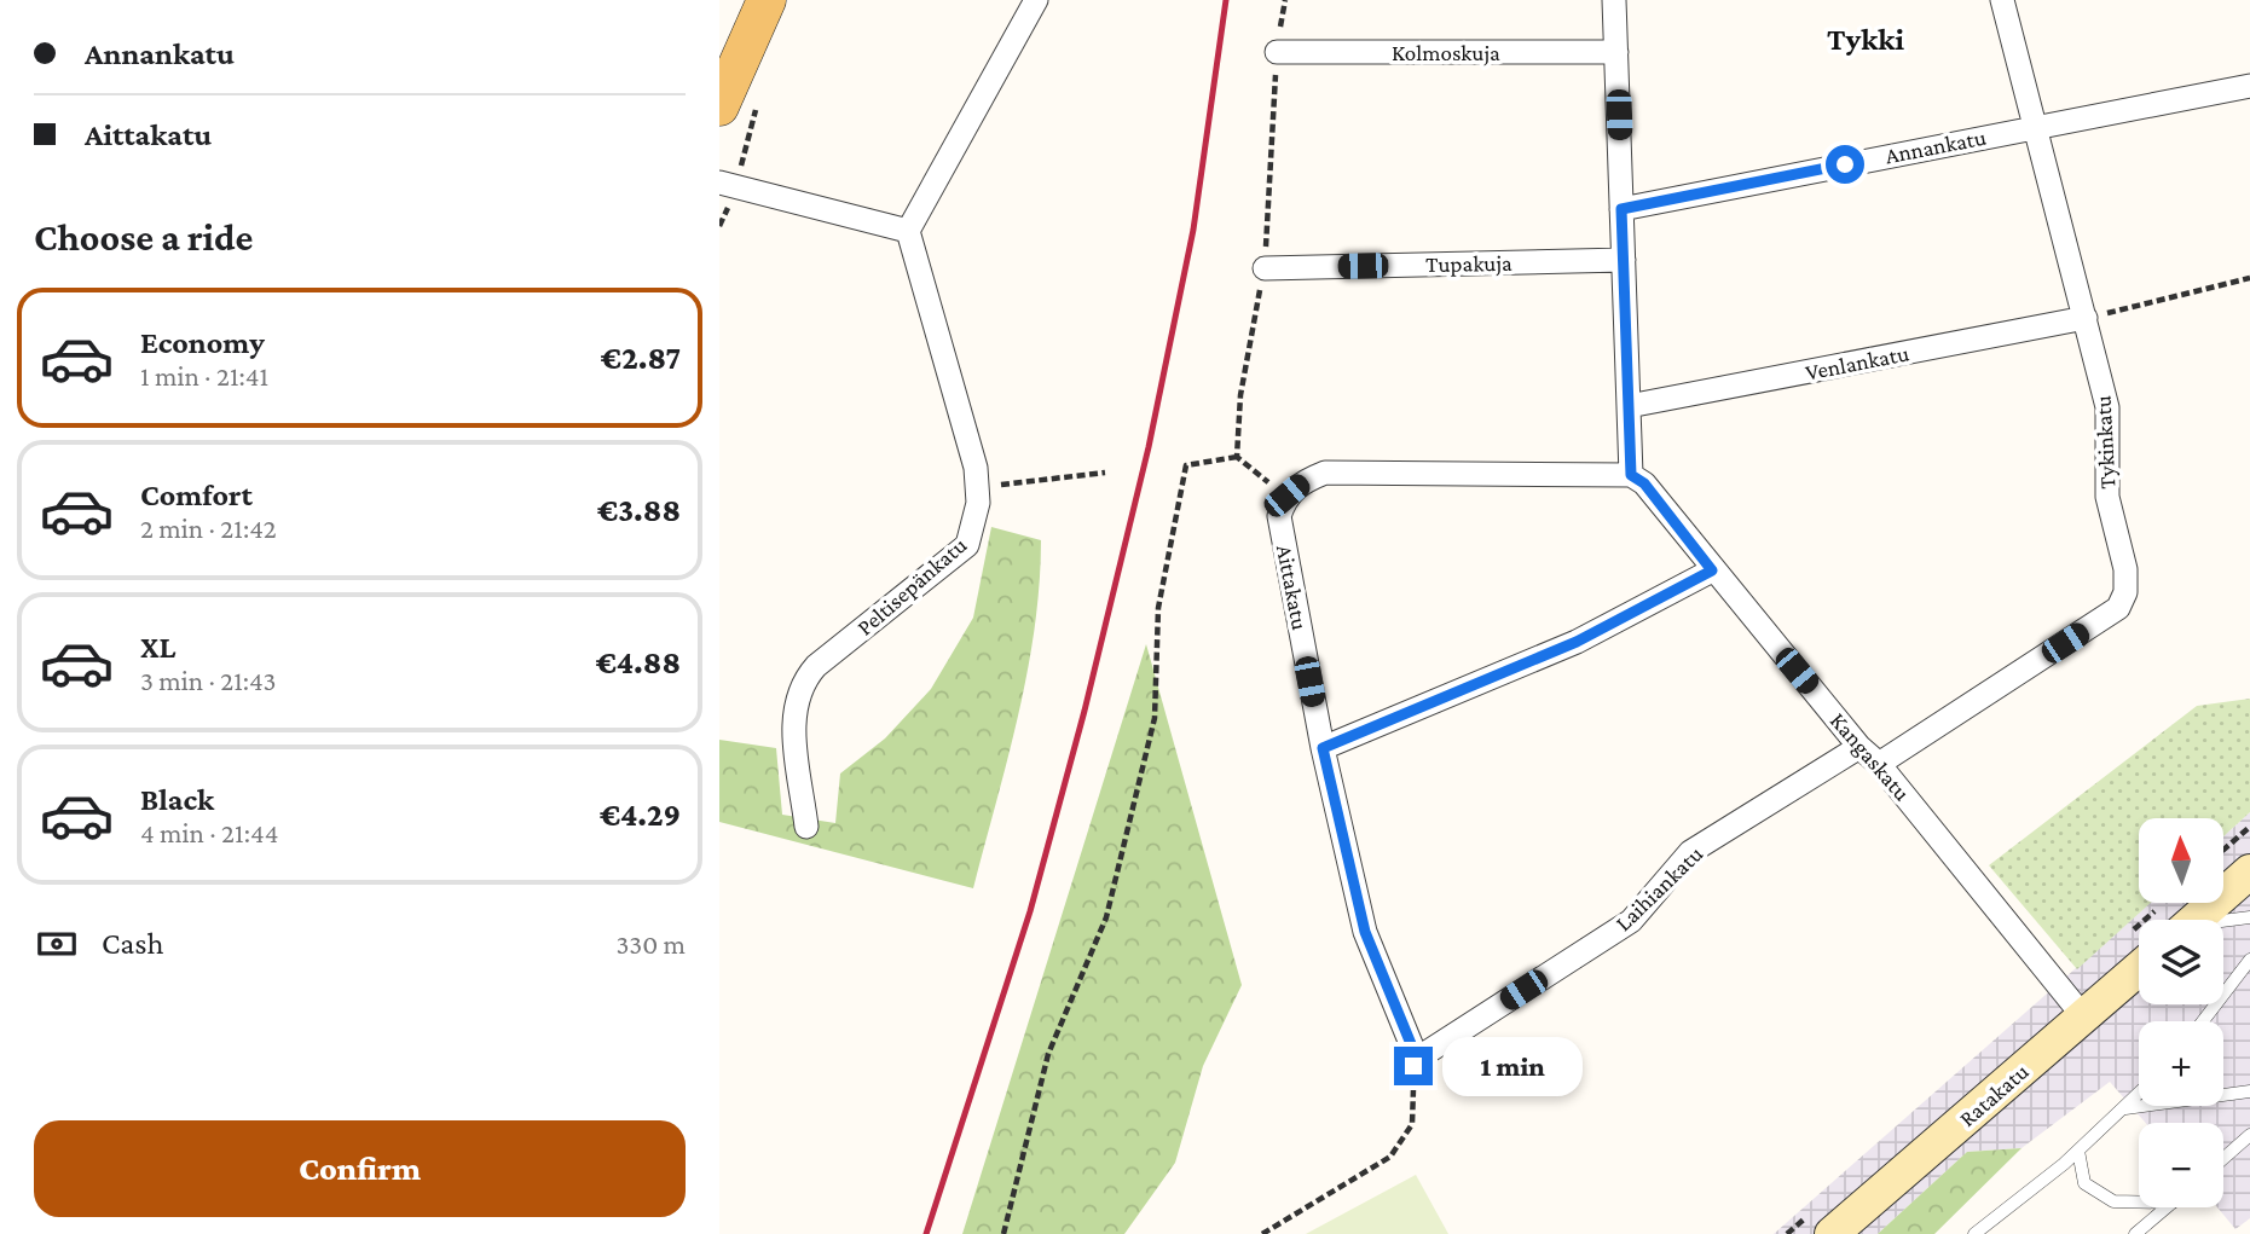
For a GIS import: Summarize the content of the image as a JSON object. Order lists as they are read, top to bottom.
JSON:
{
  "streets": {
    "main road": ["Ratakatu"],
    "street": [
      "Kolmoskuja",
      "Annankatu",
      "Tupakuja",
      "Venlankatu",
      "Tykinkatu",
      "Peltisepänkatu",
      "Aittakatu",
      "Kangaskatu",
      "Laihiankatu"
    ]
  },
  "crossings": [
    ["Annankatu", "Tykinkatu"],
    ["Venlankatu", "Tykinkatu"],
    ["Tykinkatu", "Kangaskatu"],
    ["Aittakatu", "Laihiankatu"],
    ["Kangaskatu", "Laihiankatu"],
    ["Kangaskatu", "Ratakatu"]
  ],
  "districts": ["Tykki"],
  "north": "top",
  "page": {
    "banner": ["Annankatu", "Aittakatu"],
    "heading": "Choose a ride",
    "list": [
      {
        "name": "Economy",
        "note": "1 min · 21:41",
        "value": "€2.87"
      },
      {
        "name": "Comfort",
        "note": "2 min · 21:42",
        "value": "€3.88"
      },
      {
        "name": "XL",
        "note": "3 min · 21:43",
        "value": "€4.88"
      },
      {
        "name": "Black",
        "note": "4 min · 21:44",
        "value": "€4.29"
      }
    ],
    "map_buttons": ["+", "−"],
    "pay": ["Cash", "330 m"],
    "bubble": "1 min",
    "buttons": "Confirm"
  }
}
